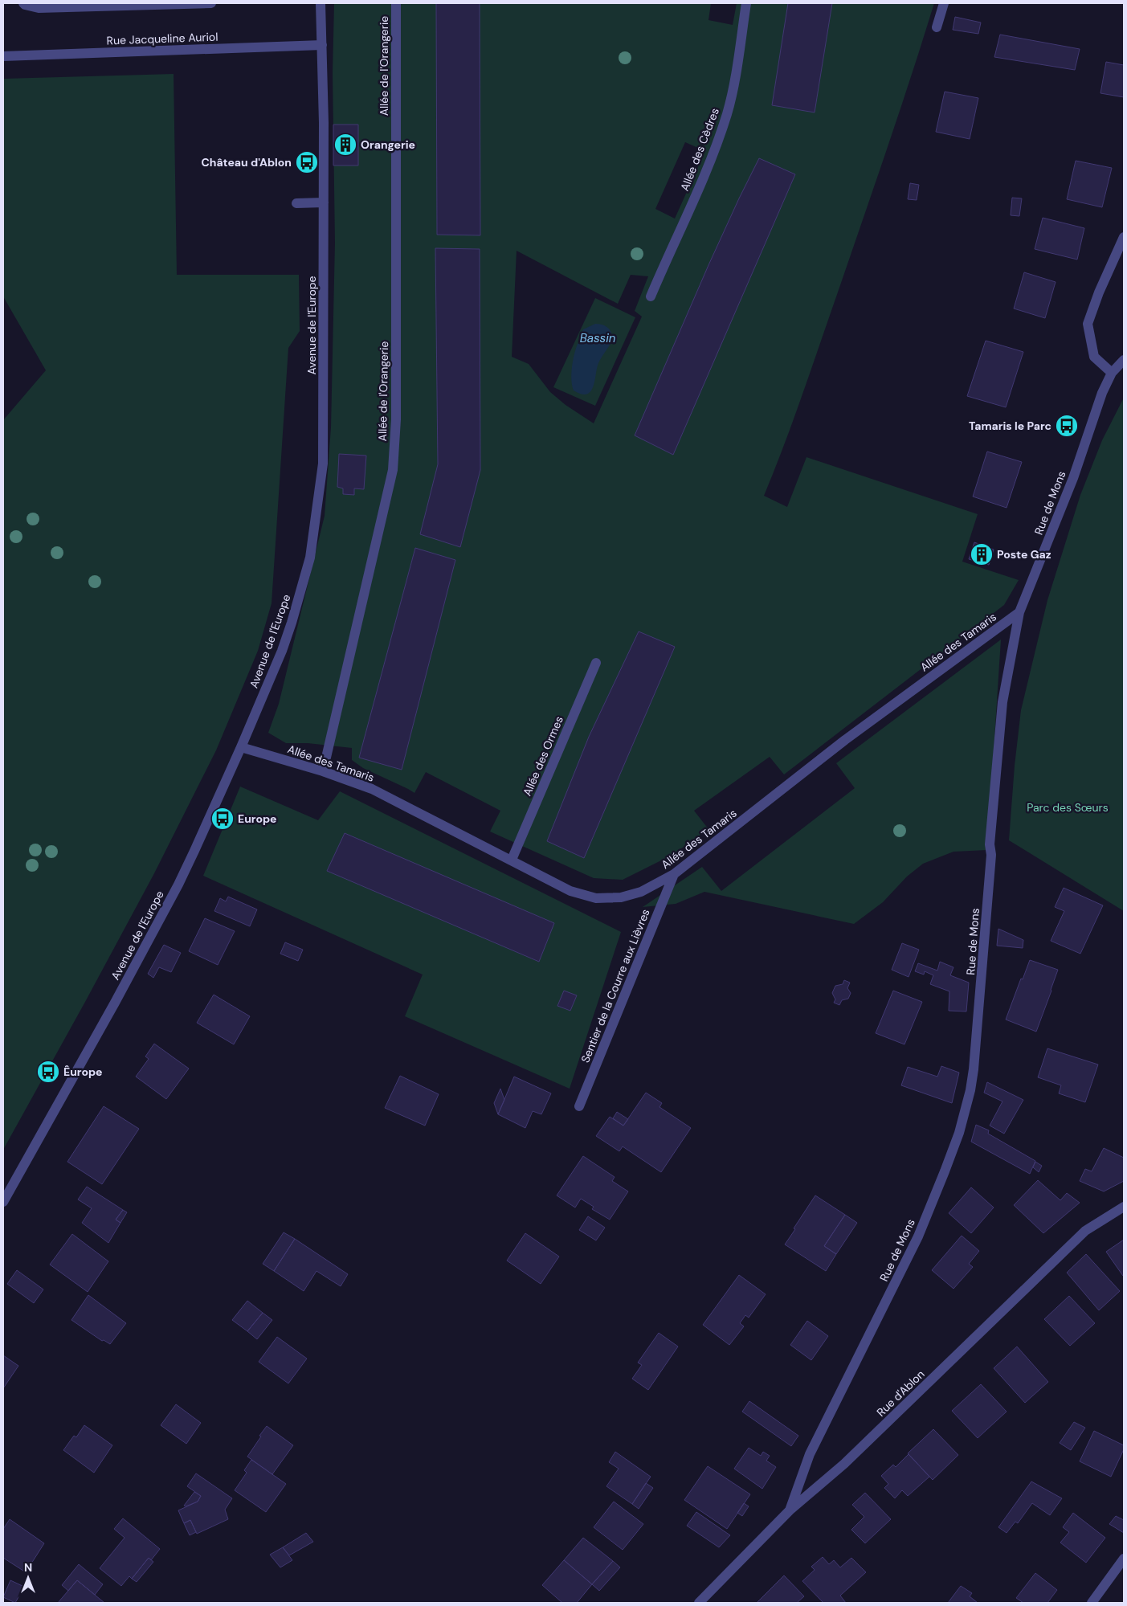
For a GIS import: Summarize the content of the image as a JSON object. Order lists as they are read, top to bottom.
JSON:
{
  "streets": {
    "street": [
      "Rue Jacqueline Auriol",
      "Allée de l'Orangerie",
      "Allée des Cèdres",
      "Avenue de l'Europe",
      "Rue de Mons",
      "Allée des Tamaris",
      "Allée des Ormes",
      "Sentier de la Courre aux Lièvres",
      "Rue d'Ablon"
    ]
  },
  "crossings": [
    ["Rue Jacqueline Auriol", "Avenue de l'Europe"],
    ["Allée de l'Orangerie", "Allée des Tamaris"],
    ["Avenue de l'Europe", "Allée des Tamaris"],
    ["Rue de Mons", "Allée des Tamaris"],
    ["Rue de Mons", "Rue d'Ablon"],
    ["Allée des Tamaris", "Allée des Ormes"],
    ["Allée des Tamaris", "Sentier de la Courre aux Lièvres"]
  ],
  "water": ["Bassin"],
  "parks": ["Parc des Sœurs"],
  "places": {
    "building": ["Orangerie", "Poste Gaz"],
    "bus stop": [
      "Château d'Ablon",
      "Tamaris le Parc",
      "Europe",
      "Êurope"
    ]
  },
  "north": "top"
}
